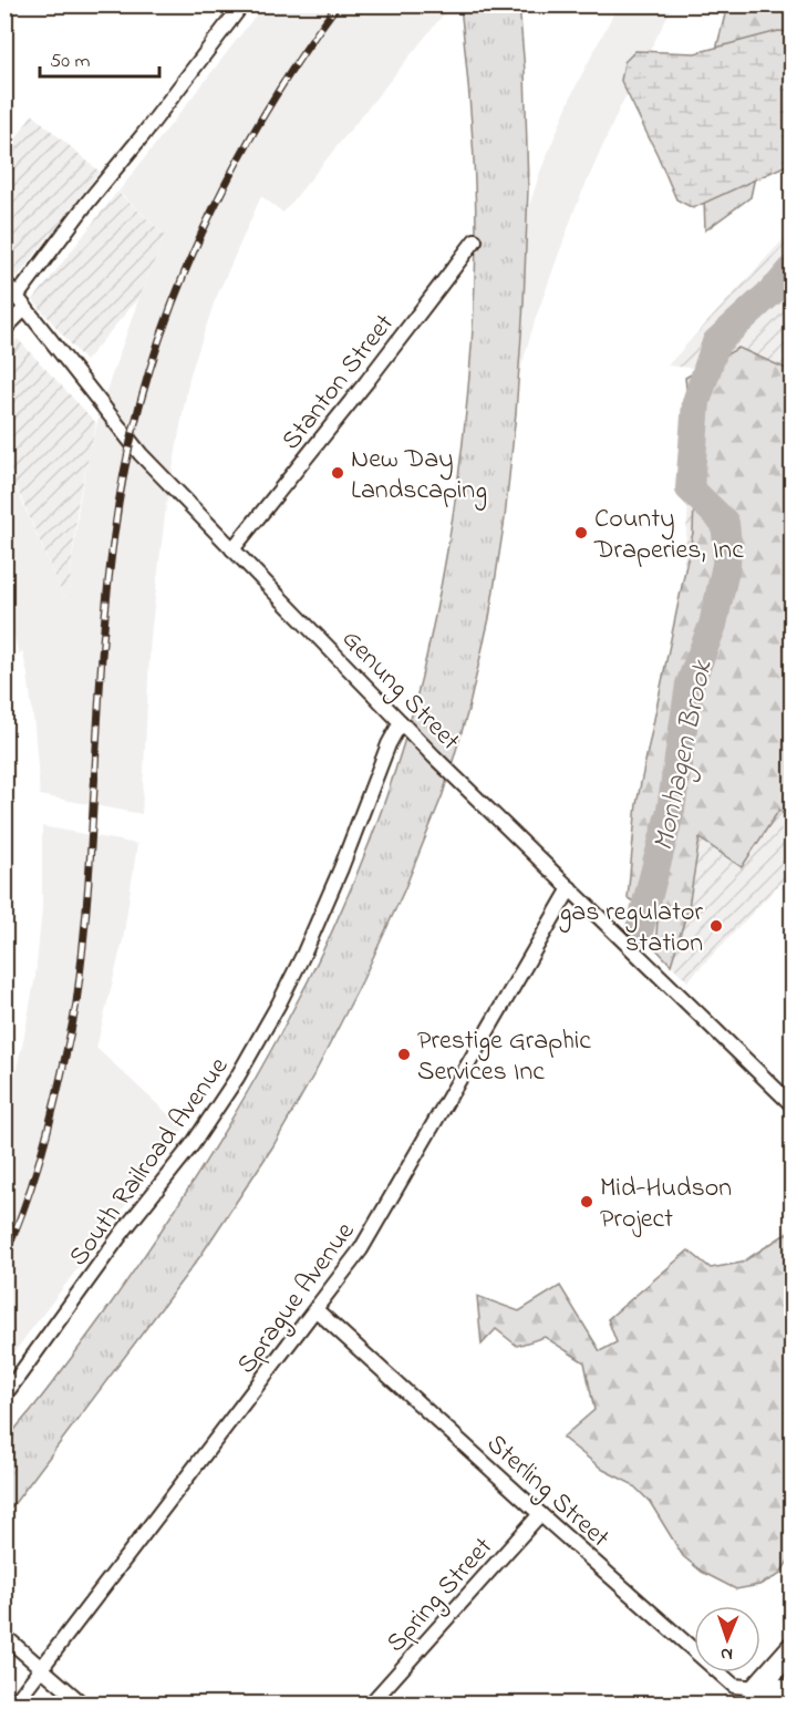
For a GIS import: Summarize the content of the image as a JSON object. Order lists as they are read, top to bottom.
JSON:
{
  "streets": {
    "street": [
      "Stanton Street",
      "Genung Street",
      "South Railroad Avenue",
      "Sprague Avenue",
      "Sterling Street",
      "Spring Street"
    ]
  },
  "crossings": [
    ["Stanton Street", "Genung Street"],
    ["Genung Street", "South Railroad Avenue"],
    ["Genung Street", "Sprague Avenue"],
    ["Sprague Avenue", "Sterling Street"],
    ["Sterling Street", "Spring Street"]
  ],
  "water": ["Monhagen Brook"],
  "places": [
    "New Day Landscaping",
    "County Draperies, Inc",
    "gas regulator station",
    "Prestige Graphic Services Inc",
    "Mid-Hudson Project"
  ],
  "scale_bar": "50 m",
  "north": "bottom"
}
